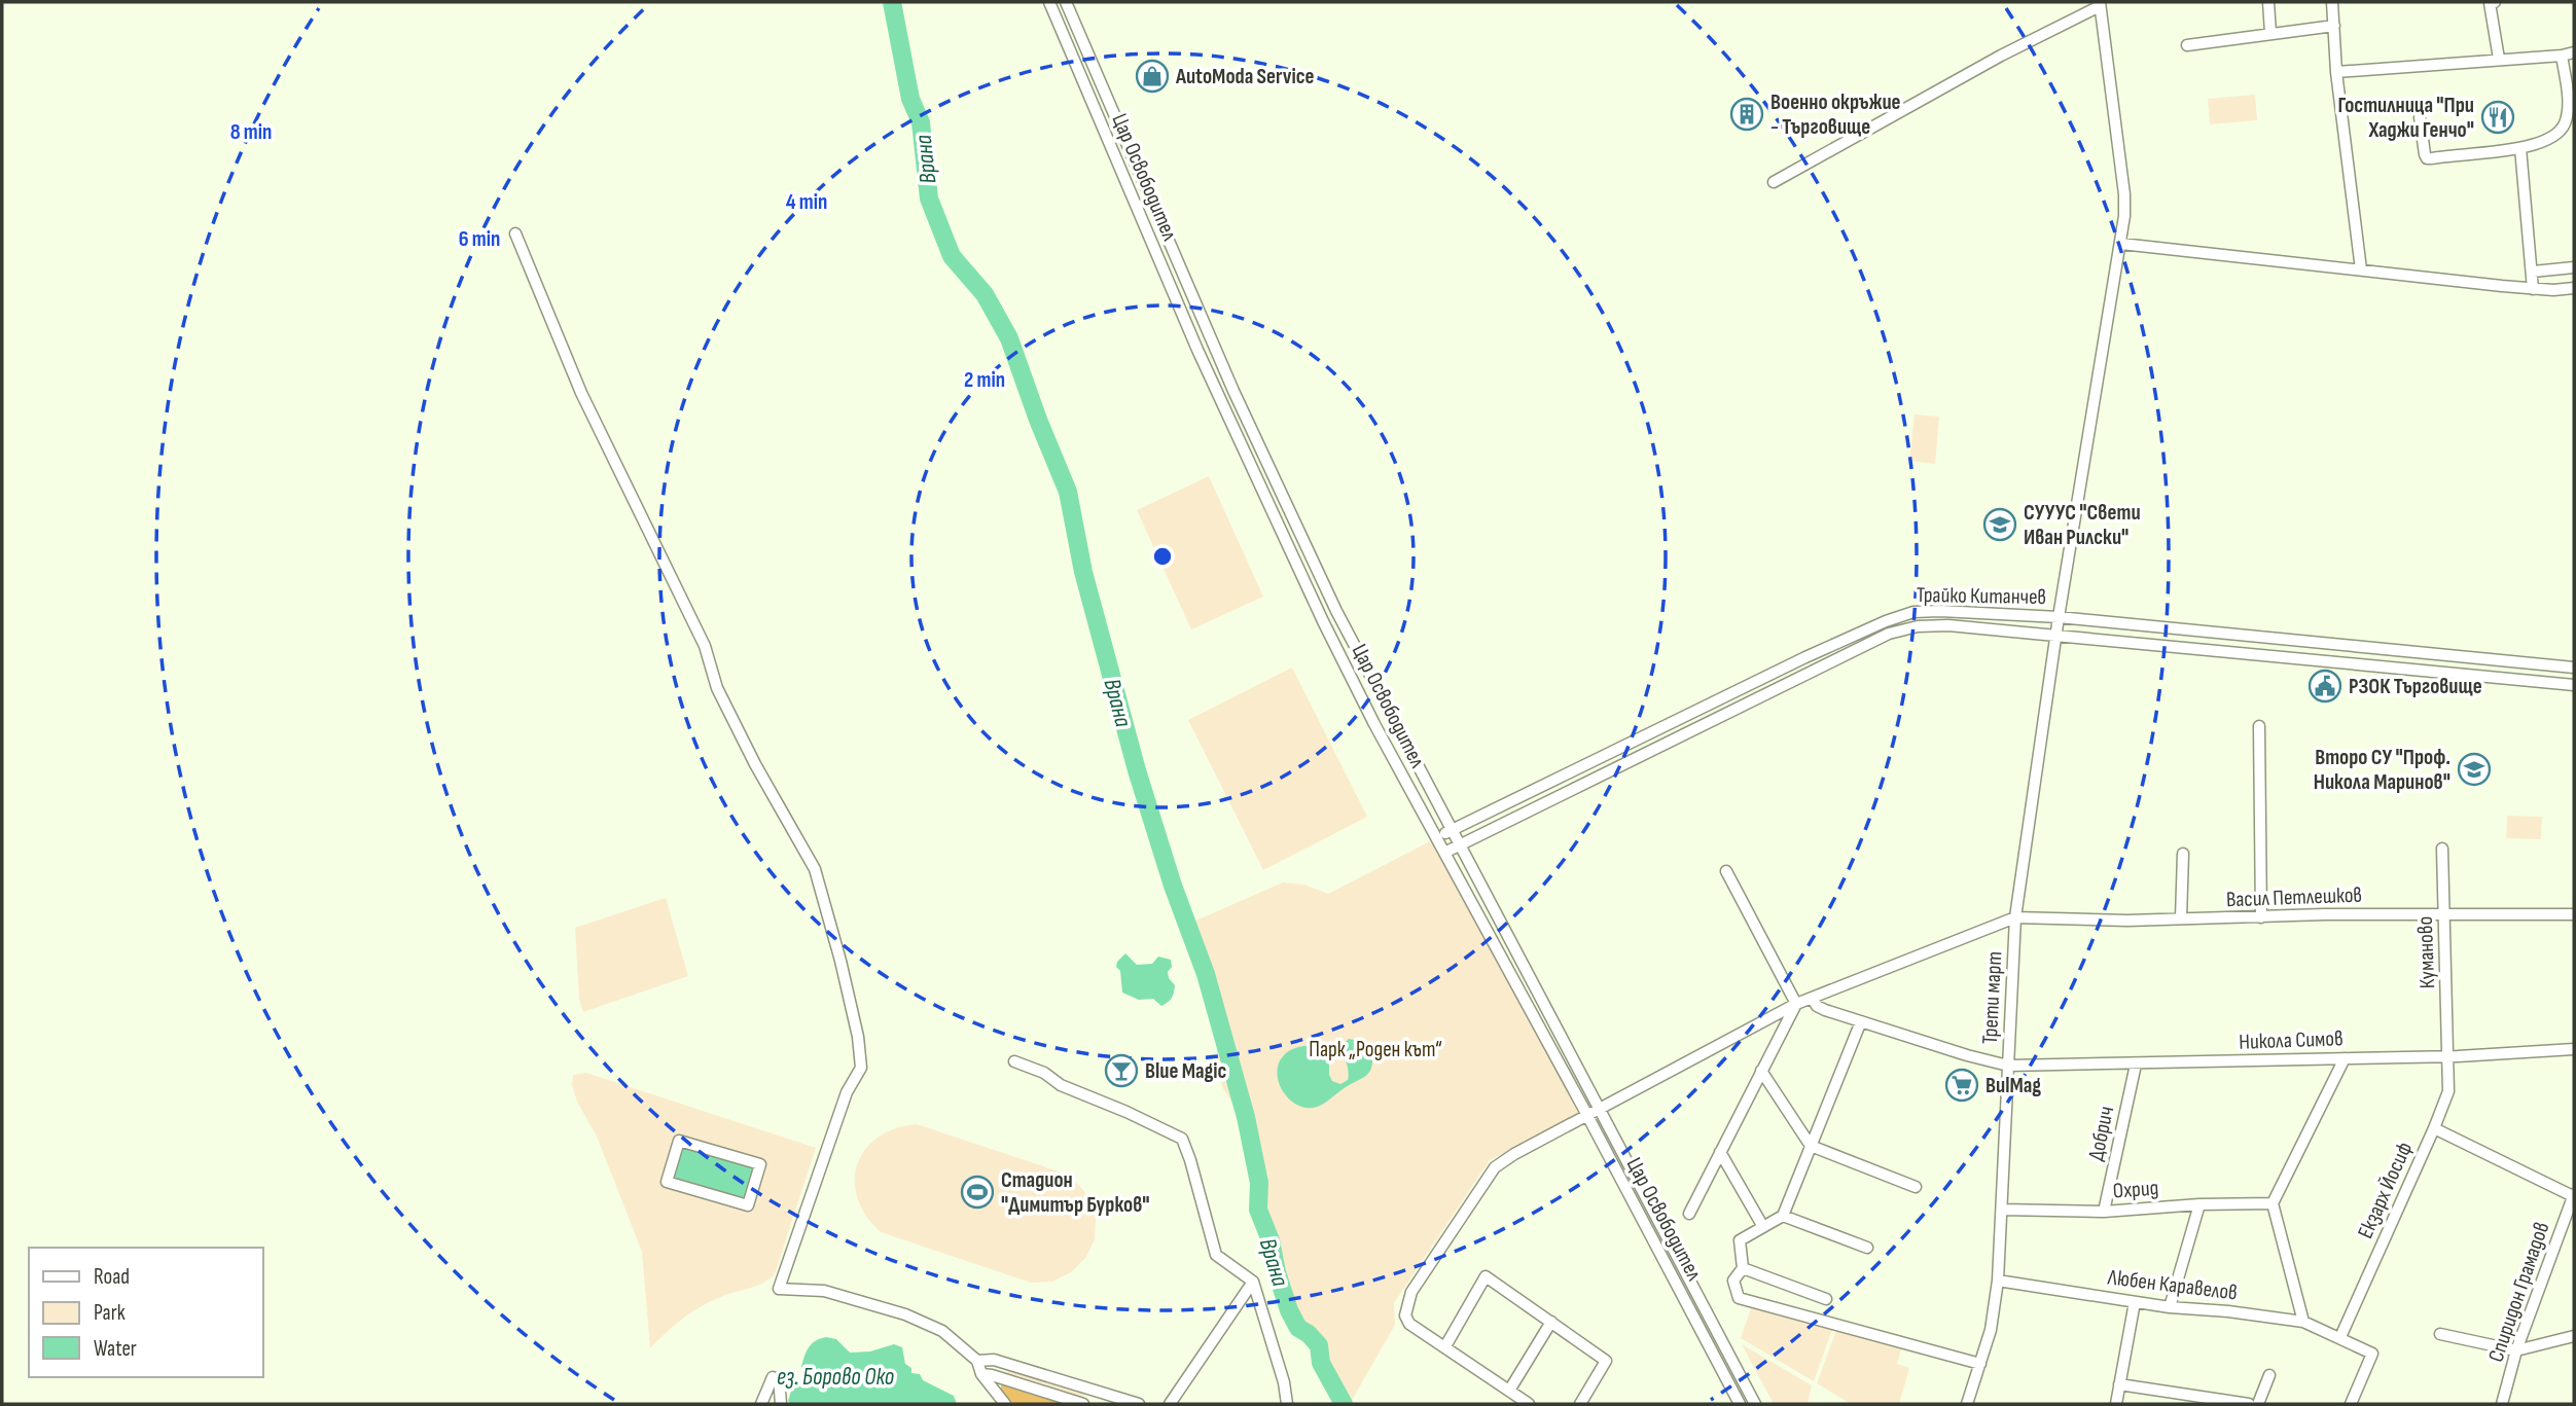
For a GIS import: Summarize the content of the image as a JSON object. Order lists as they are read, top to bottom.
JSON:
{
  "streets": {
    "street": [
      "Цар Освободител",
      "Трайко Китанчев",
      "Васил Петлешков",
      "Куманово",
      "Трети март",
      "Никола Симов",
      "Добрич",
      "Охрид",
      "Екзарх Йосиф",
      "Любен Каравелов",
      "Спиридон Грамадов"
    ]
  },
  "crossings": [
    ["Цар Освободител", "Трайко Китанчев"],
    ["Трайко Китанчев", "Трети март"],
    ["Васил Петлешков", "Куманово"],
    ["Васил Петлешков", "Трети март"],
    ["Куманово", "Никола Симов"],
    ["Куманово", "Екзарх Йосиф"],
    ["Трети март", "Никола Симов"],
    ["Трети март", "Охрид"],
    ["Трети март", "Любен Каравелов"],
    ["Никола Симов", "Добрич"],
    ["Никола Симов", "Екзарх Йосиф"],
    ["Добрич", "Охрид"],
    ["Екзарх Йосиф", "Любен Каравелов"]
  ],
  "water": ["Врана", "ез. Борово Око"],
  "parks": ["Парк „Роден кът“"],
  "places": {
    "shop": ["AutoModa Service"],
    "building": ["Военно окръжие - Търговище"],
    "restaurant": ["Гостилница \"При Хаджи Генчо\""],
    "school or university": ["СУУУС \"Свети Иван Рилски\"", "Второ СУ \"Проф. Никола Маринов\""],
    "public building": ["РЗОК Търговище"],
    "bar": ["Blue Magic"],
    "supermarket": ["BulMag"],
    "sports": ["Стадион \"Димитър Бурков\""]
  },
  "legend": ["Road", "Park", "Water"],
  "rings": [
    "8 min",
    "4 min",
    "6 min",
    "2 min"
  ]
}
